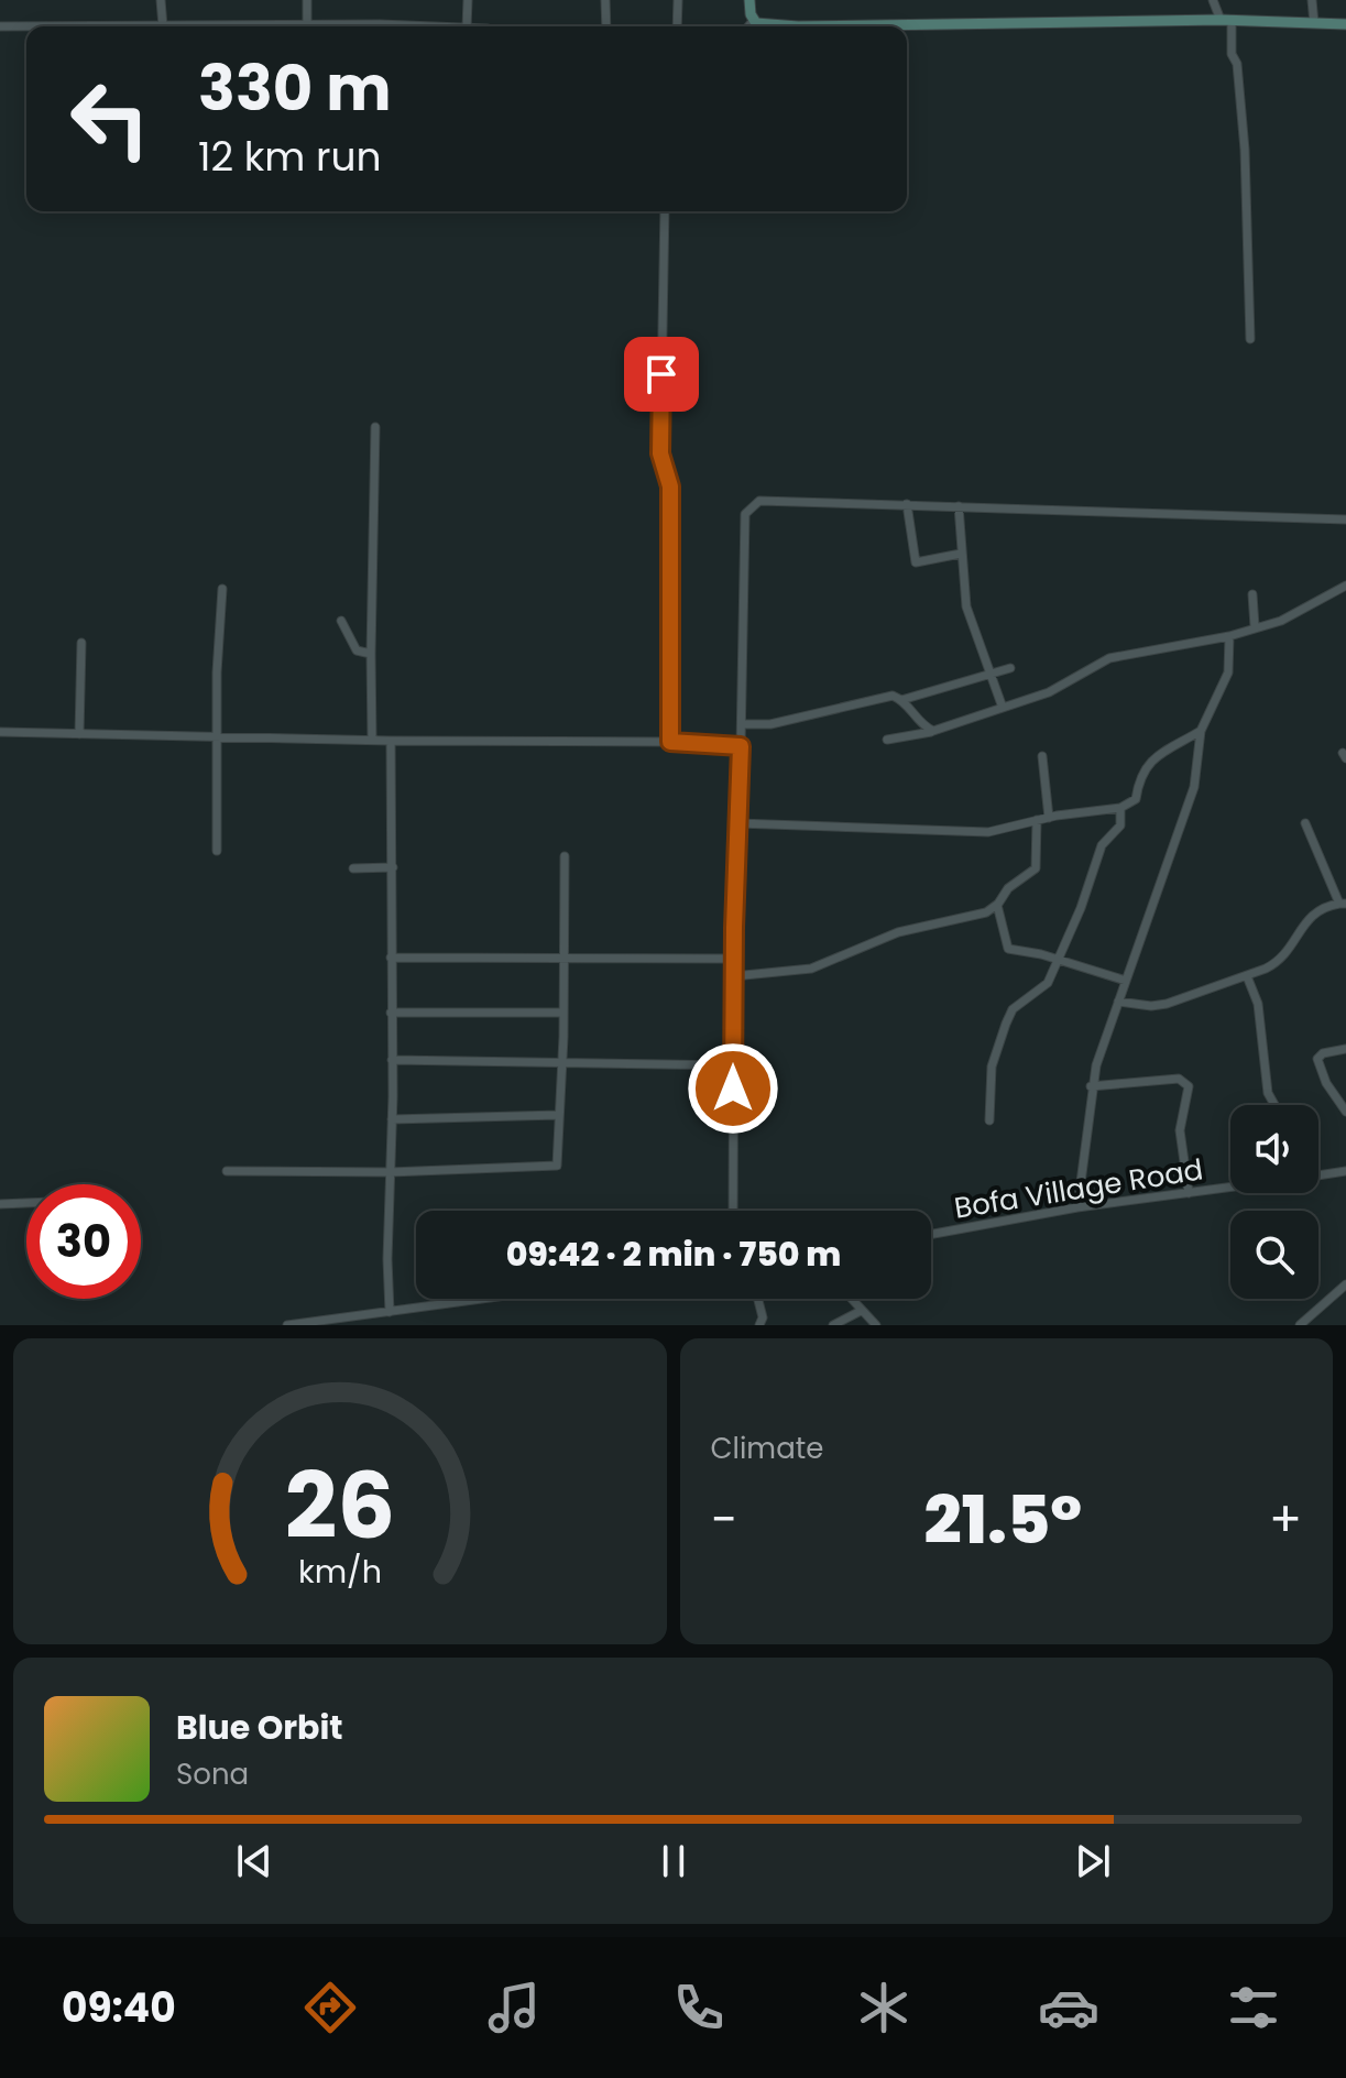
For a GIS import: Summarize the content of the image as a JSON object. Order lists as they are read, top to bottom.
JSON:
{
  "streets": {
    "street": ["Bofa Village Road"]
  },
  "page": {
    "turn": ["330 m", "12 km run"],
    "limit": "30",
    "trip": "09:42 · 2 min · 750 m",
    "tile": "Climate",
    "heat": ["−", "21.5°", "+"],
    "song": ["Blue Orbit", "Sona"],
    "tabs": "09:40",
    "gauge": ["26", "km/h"]
  }
}
